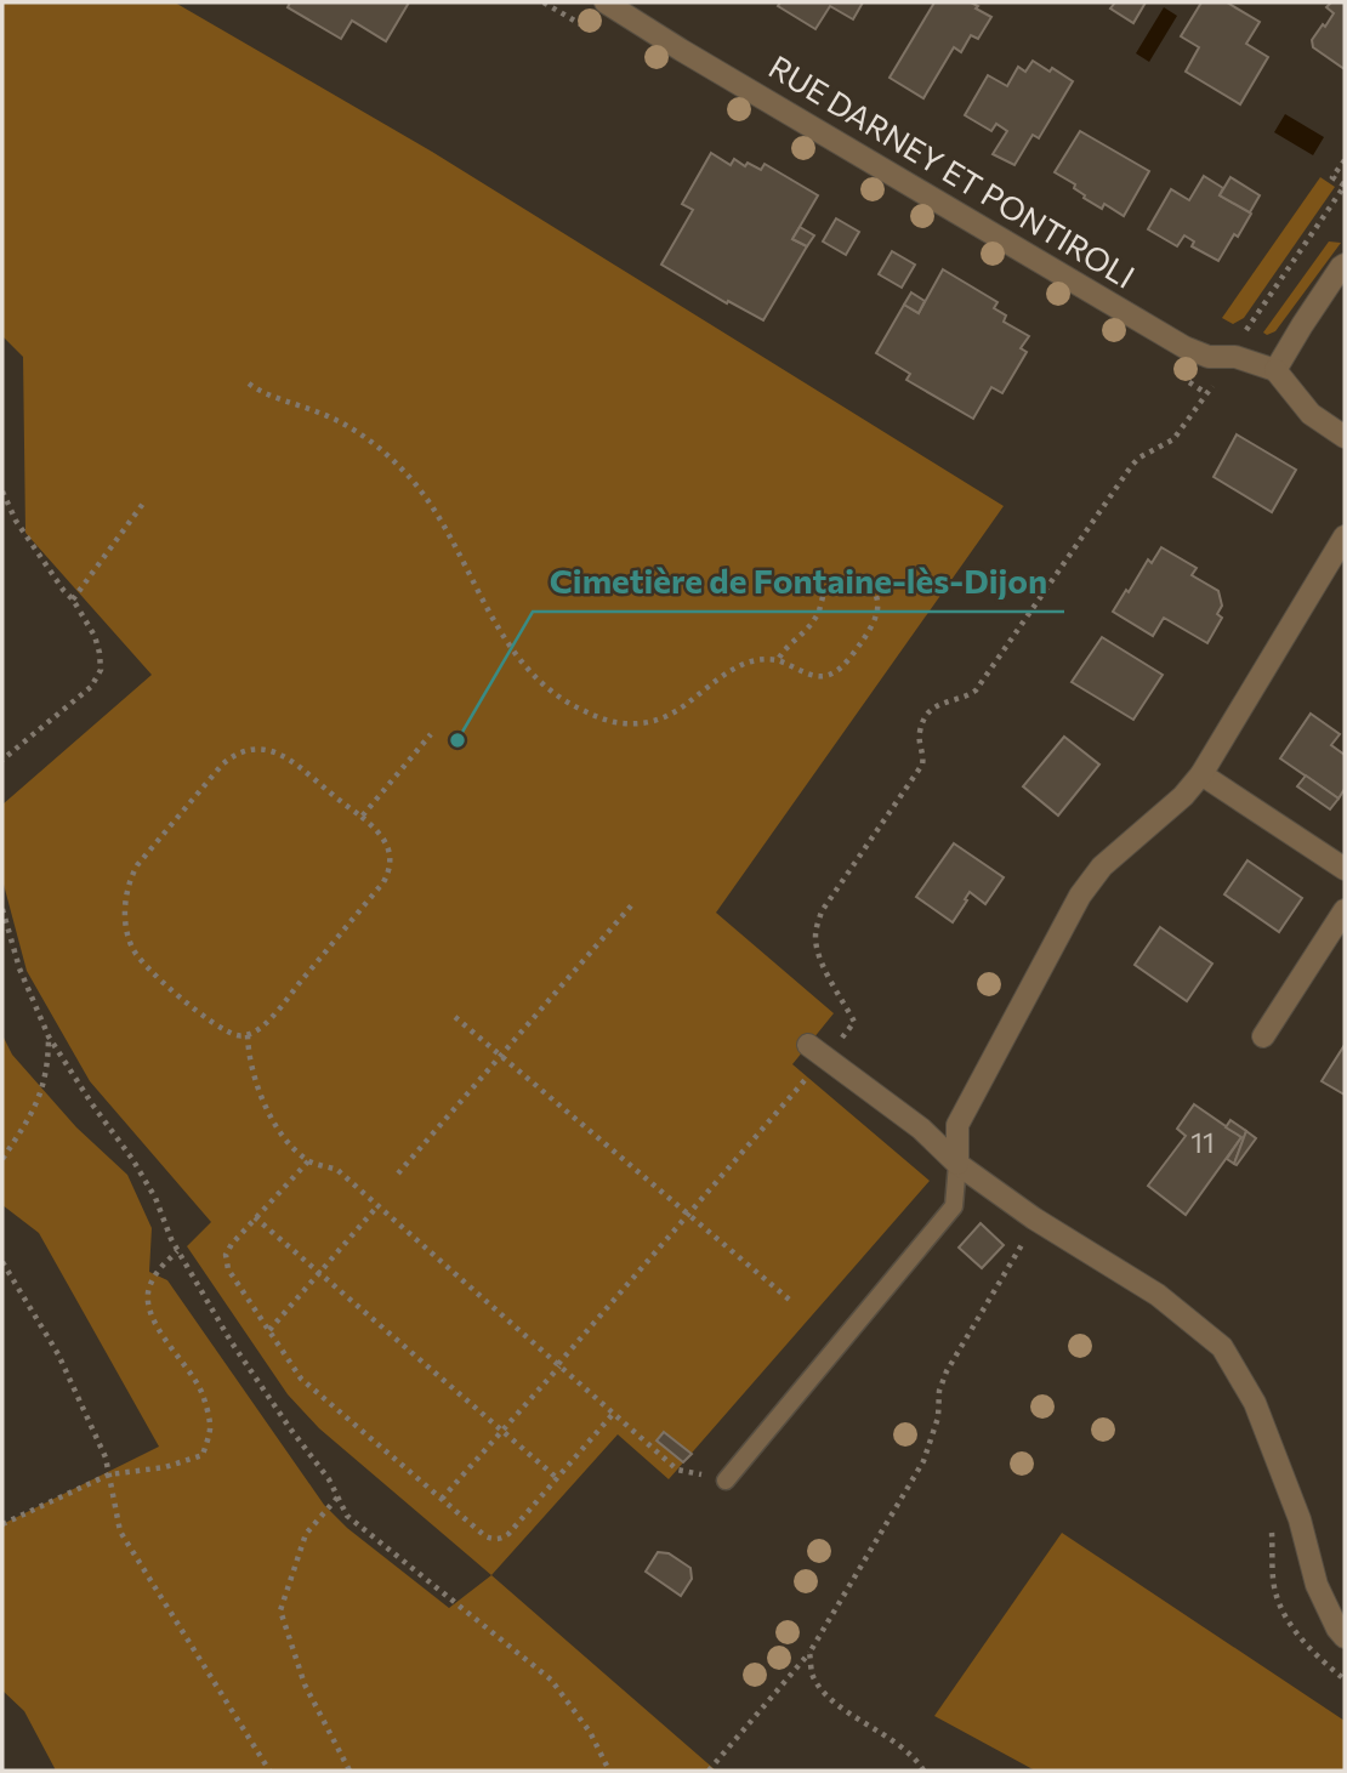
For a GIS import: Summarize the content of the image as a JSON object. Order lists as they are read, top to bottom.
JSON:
{
  "streets": {
    "street": ["RUE DARNEY ET PONTIROLI"]
  },
  "places": ["Cimetière de Fontaine-lès-Dijon"],
  "house_numbers": ["11"]
}
